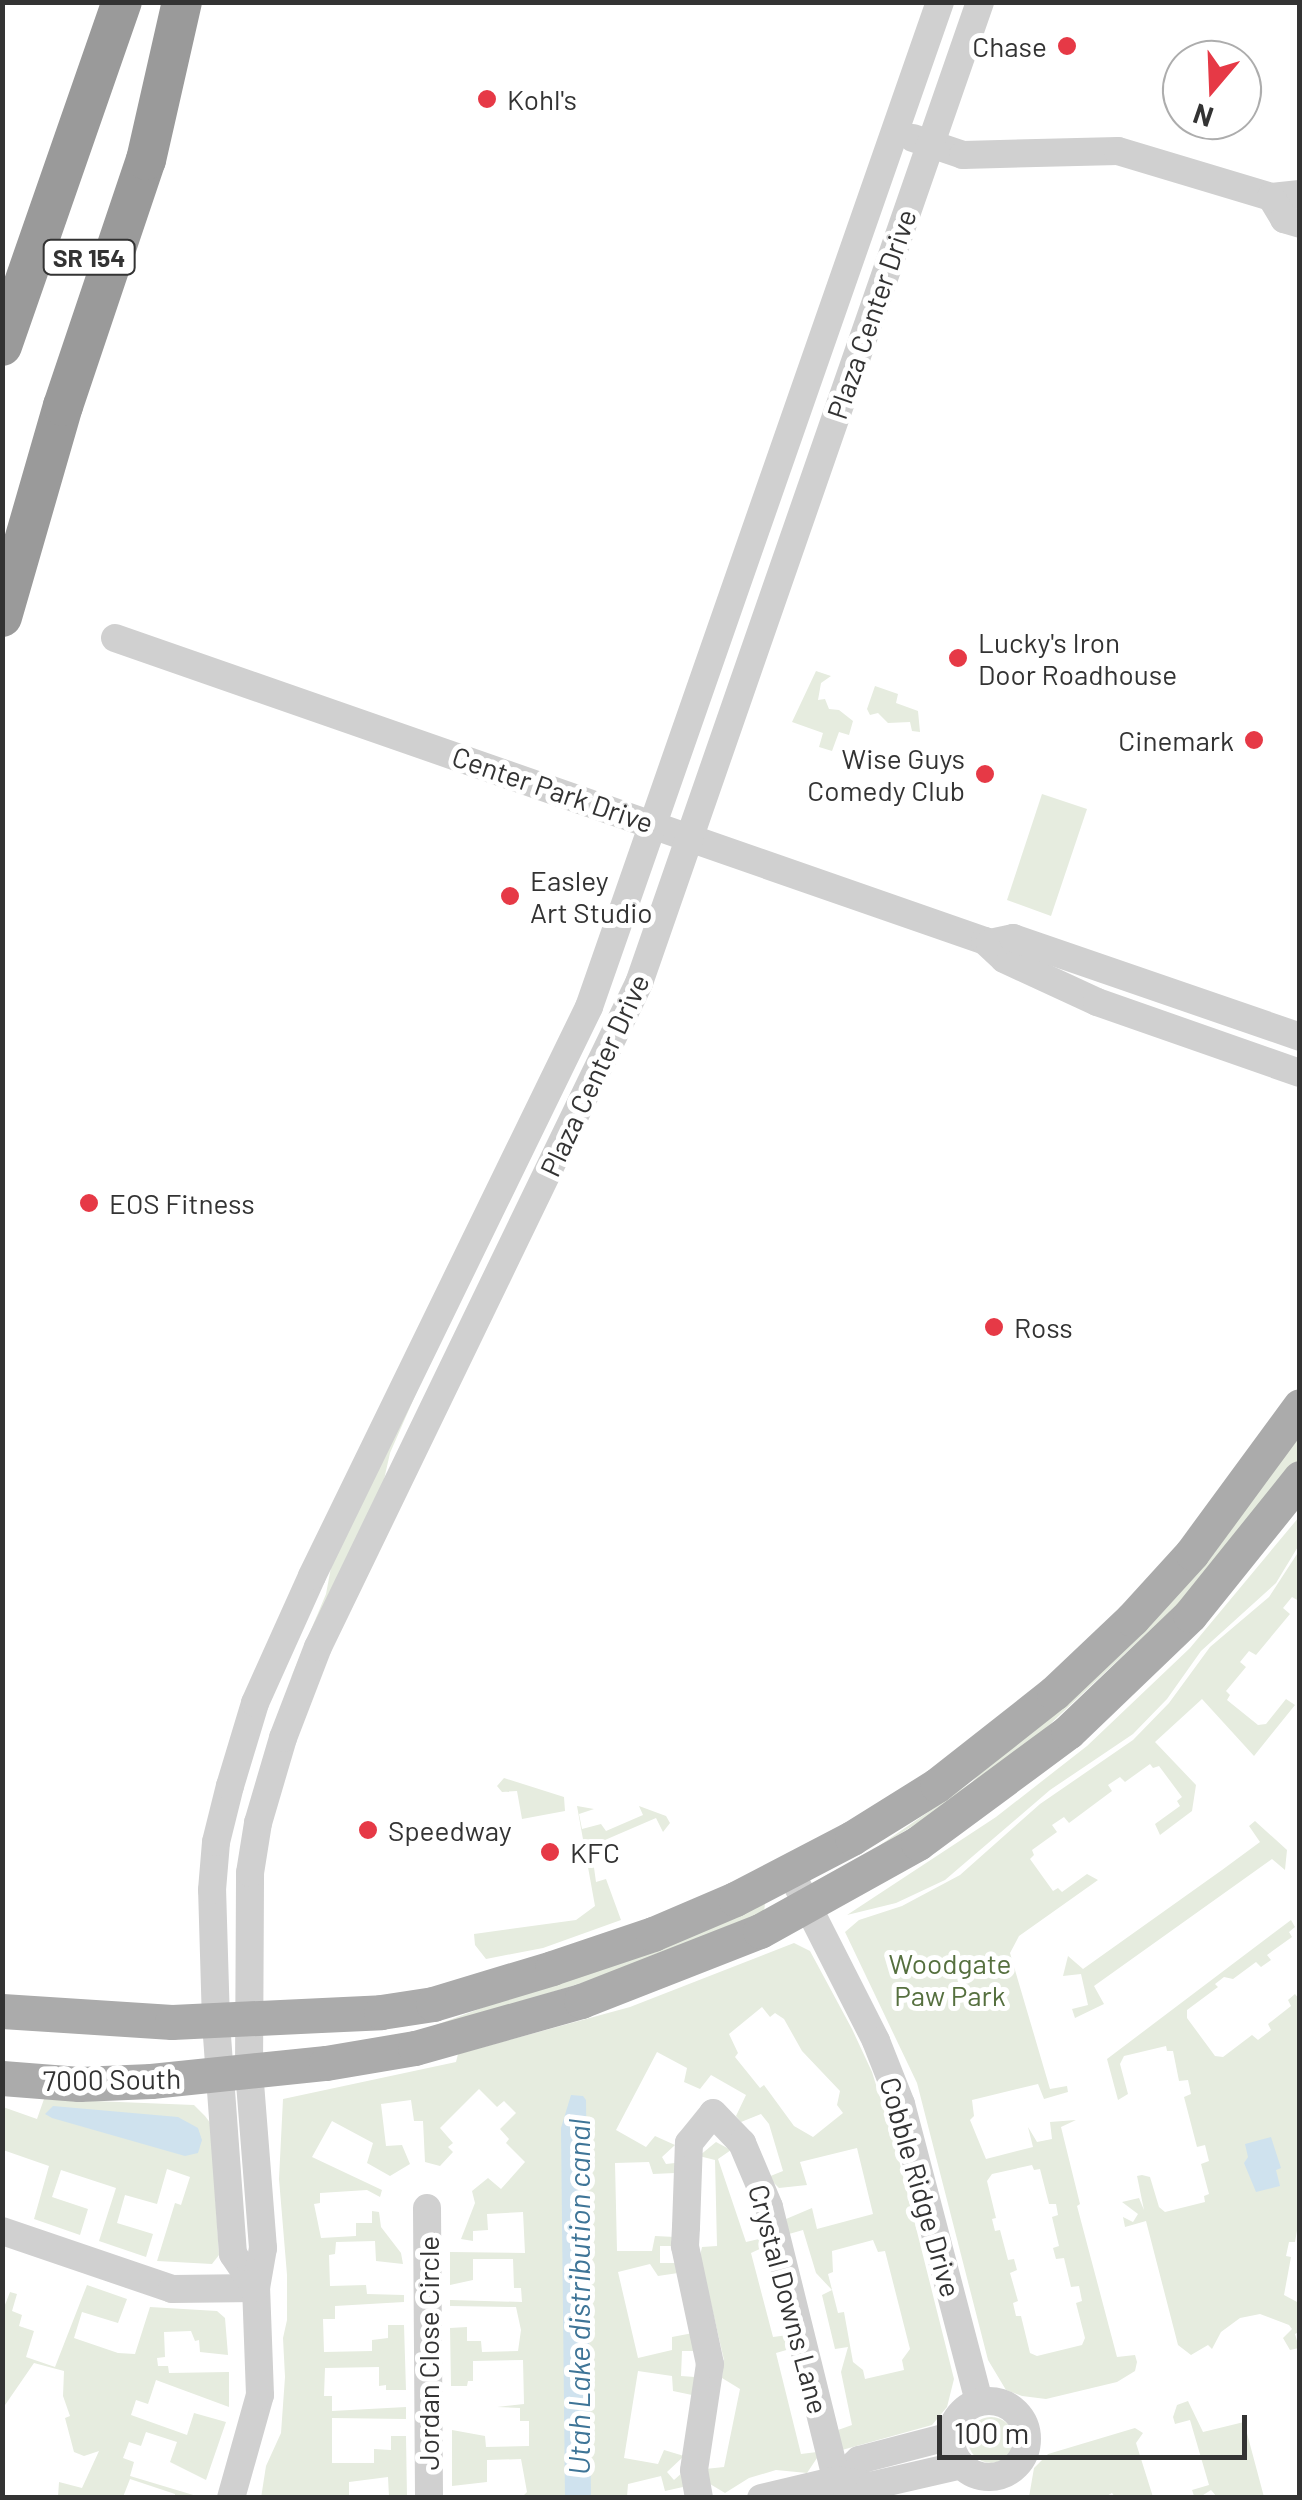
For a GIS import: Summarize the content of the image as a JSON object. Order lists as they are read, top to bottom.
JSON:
{
  "streets": {
    "highway": ["SR 154"],
    "main road": ["7000 South"],
    "street": [
      "Plaza Center Drive",
      "Center Park Drive",
      "Cobble Ridge Drive",
      "Crystal Downs Lane",
      "Jordan Close Circle"
    ]
  },
  "crossings": [
    ["Plaza Center Drive", "Center Park Drive"],
    ["Plaza Center Drive", "7000 South"],
    ["7000 South", "Cobble Ridge Drive"]
  ],
  "water": ["Utah Lake distribution canal"],
  "parks": ["Woodgate Paw Park"],
  "places": [
    "Chase",
    "Kohl's",
    "Lucky's Iron Door Roadhouse",
    "Cinemark",
    "Wise Guys Comedy Club",
    "Easley Art Studio",
    "EOS Fitness",
    "Ross",
    "Speedway",
    "KFC"
  ],
  "scale_bar": "100 m",
  "north": "bottom"
}
